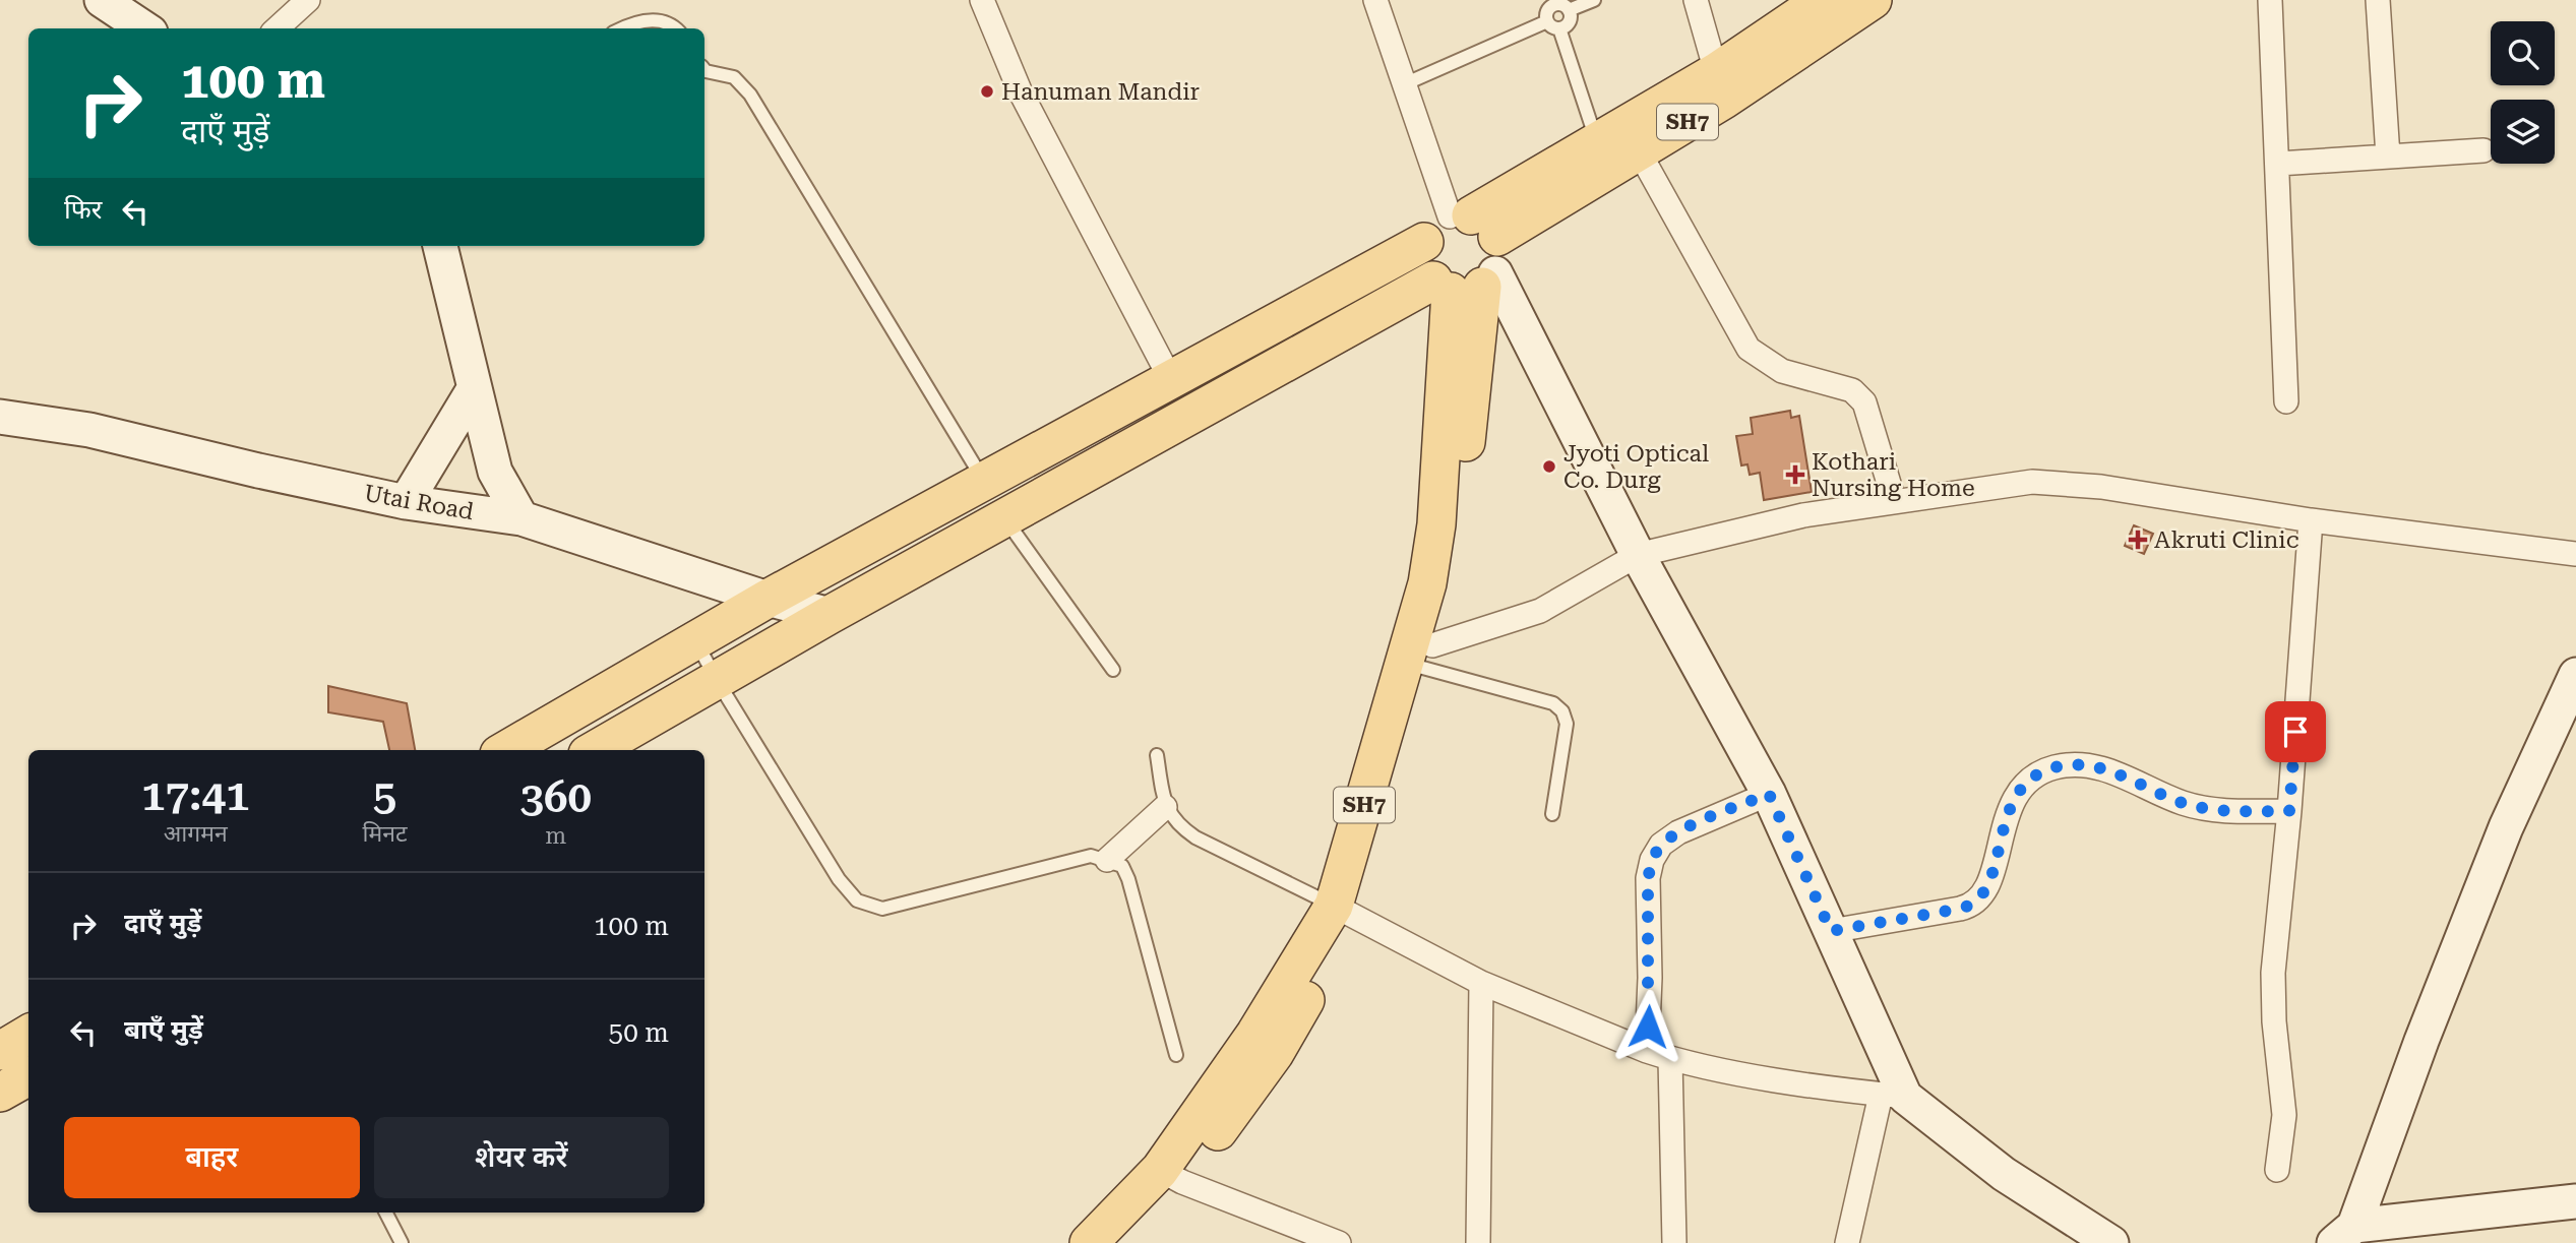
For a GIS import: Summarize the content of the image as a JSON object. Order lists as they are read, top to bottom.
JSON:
{
  "streets": {
    "main road": ["SH7"],
    "street": ["Utai Road"]
  },
  "places": {
    "other": ["Hanuman Mandir", "Jyoti Optical Co. Durg"],
    "health": ["Kothari Nursing Home", "Akruti Clinic"]
  },
  "page": {
    "turn": ["100 m", "दाएँ मुड़ें"],
    "then": "फिर",
    "eta": [
      "17:41",
      "आगमन",
      "5",
      "मिनट",
      "360",
      "m"
    ],
    "list": [
      {
        "name": "दाएँ मुड़ें",
        "value": "100 m"
      },
      {
        "name": "बाएँ मुड़ें",
        "value": "50 m"
      }
    ],
    "buttons": ["बाहर", "शेयर करें"]
  }
}
